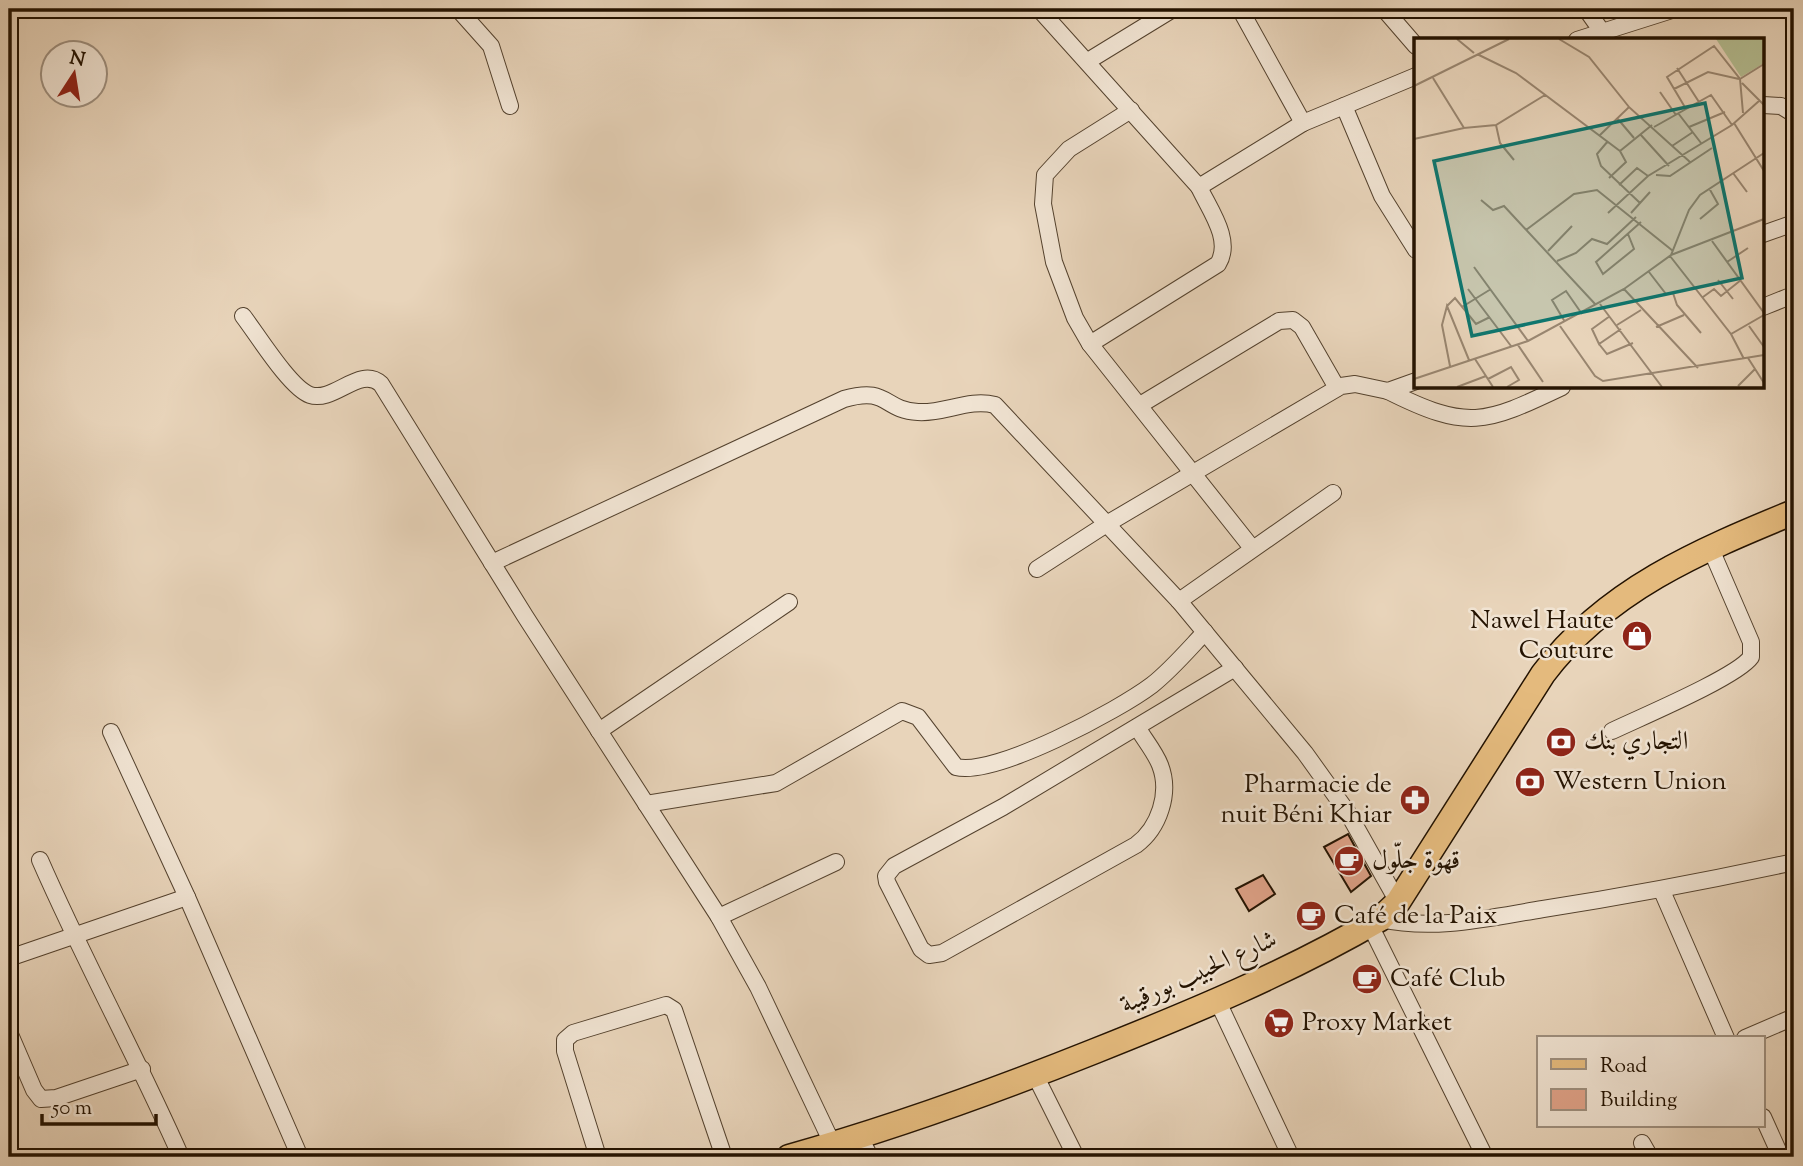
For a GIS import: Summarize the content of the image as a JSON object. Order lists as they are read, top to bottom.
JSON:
{
  "streets": {
    "main road": ["شارع الحبيب بورقيبة"]
  },
  "places": {
    "shop": ["Nawel Haute Couture"],
    "bank": ["التجاري بنك", "Western Union"],
    "pharmacy": ["Pharmacie de nuit Béni Khiar"],
    "cafe": ["قهوة جلّول", "Café de la Paix", "Café Club"],
    "supermarket": ["Proxy Market"]
  },
  "legend": ["Road", "Building"],
  "scale_bar": "50 m",
  "north": "top"
}
